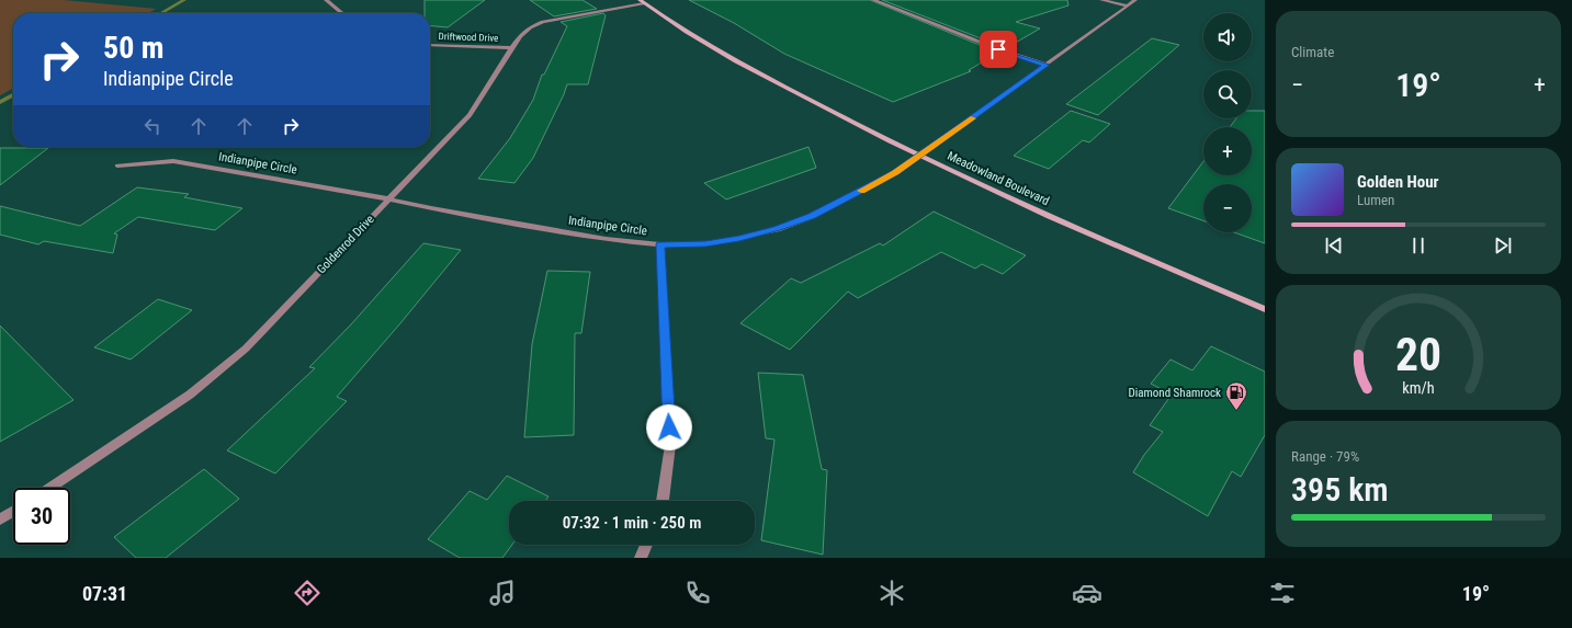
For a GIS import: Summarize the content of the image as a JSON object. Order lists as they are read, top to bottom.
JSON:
{
  "streets": {
    "street": [
      "Driftwood Drive",
      "Indianpipe Circle",
      "Meadowland Boulevard",
      "Goldenrod Drive"
    ]
  },
  "crossings": [
    ["Driftwood Drive", "Goldenrod Drive"],
    ["Indianpipe Circle", "Meadowland Boulevard"],
    ["Indianpipe Circle", "Goldenrod Drive"],
    ["Meadowland Boulevard", "Goldenrod Drive"]
  ],
  "places": {
    "fuel station": ["Diamond Shamrock"]
  },
  "page": {
    "tile": [
      "Climate",
      ["Range · 79%", "395 km"]
    ],
    "map_buttons": ["+", "−"],
    "turn": ["50 m", "Indianpipe Circle"],
    "heat": ["−", "19°", "+"],
    "song": ["Golden Hour", "Lumen"],
    "limit": "30",
    "trip": "07:32 · 1 min · 250 m",
    "tabs": ["07:31", "19°"],
    "gauge": ["20", "km/h"]
  }
}
